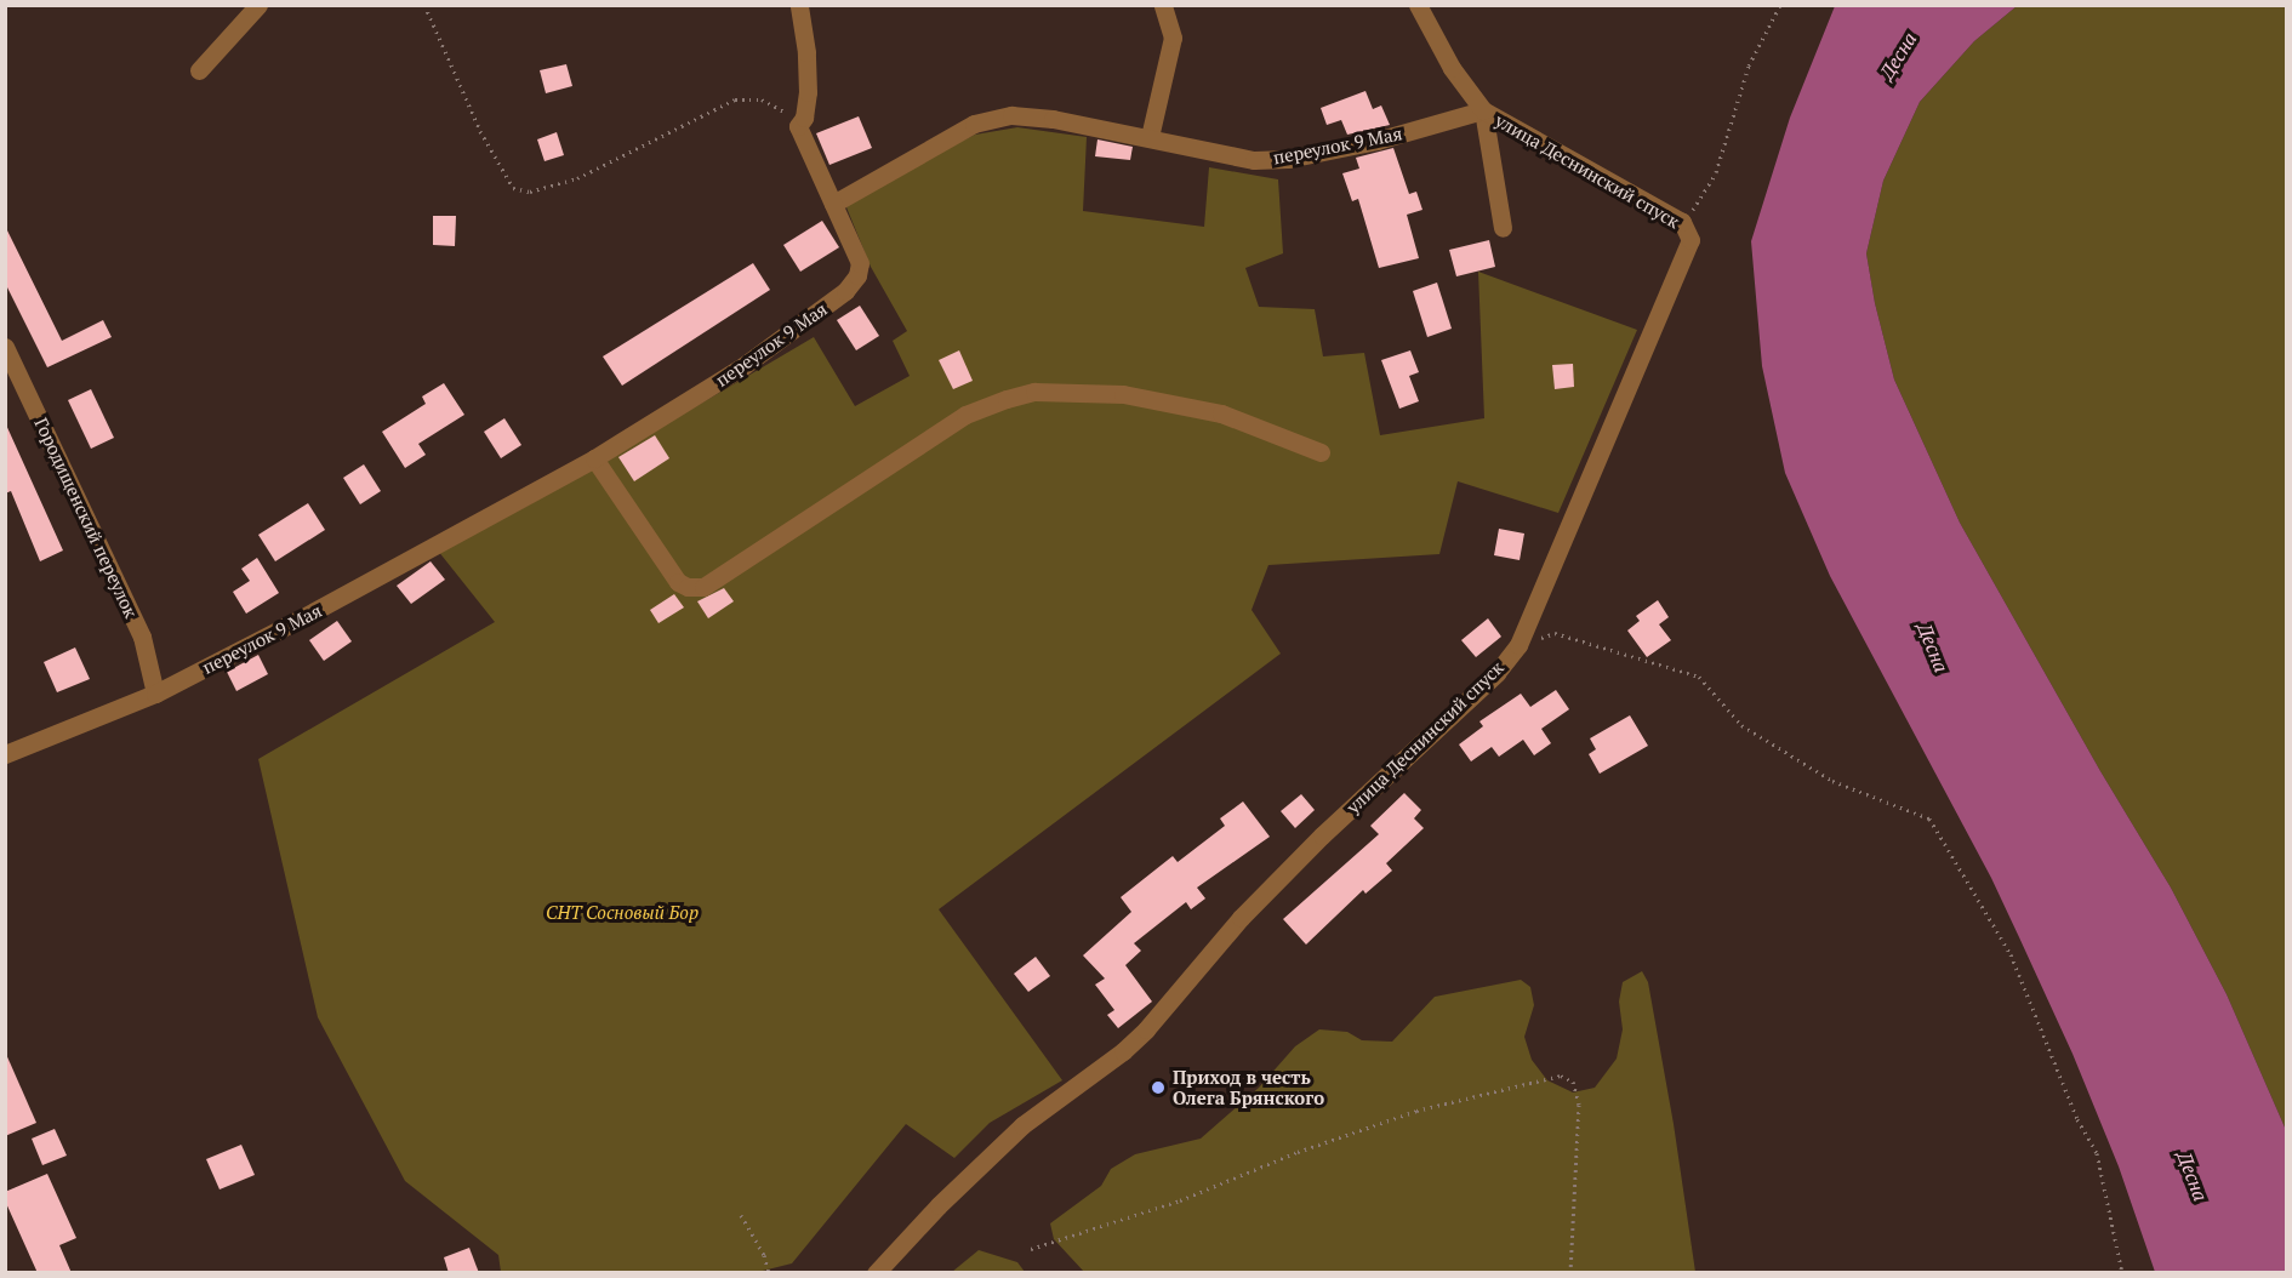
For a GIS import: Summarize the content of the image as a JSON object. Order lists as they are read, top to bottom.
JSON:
{
  "streets": {
    "street": ["переулок 9 Мая", "улица Деснинский спуск", "Городищенский переулок"]
  },
  "crossings": [
    ["переулок 9 Мая", "улица Деснинский спуск"],
    ["переулок 9 Мая", "Городищенский переулок"]
  ],
  "water": ["Десна"],
  "parks": ["СНТ Сосновый Бор"],
  "places": ["Приход в честь Олега Брянского"]
}
